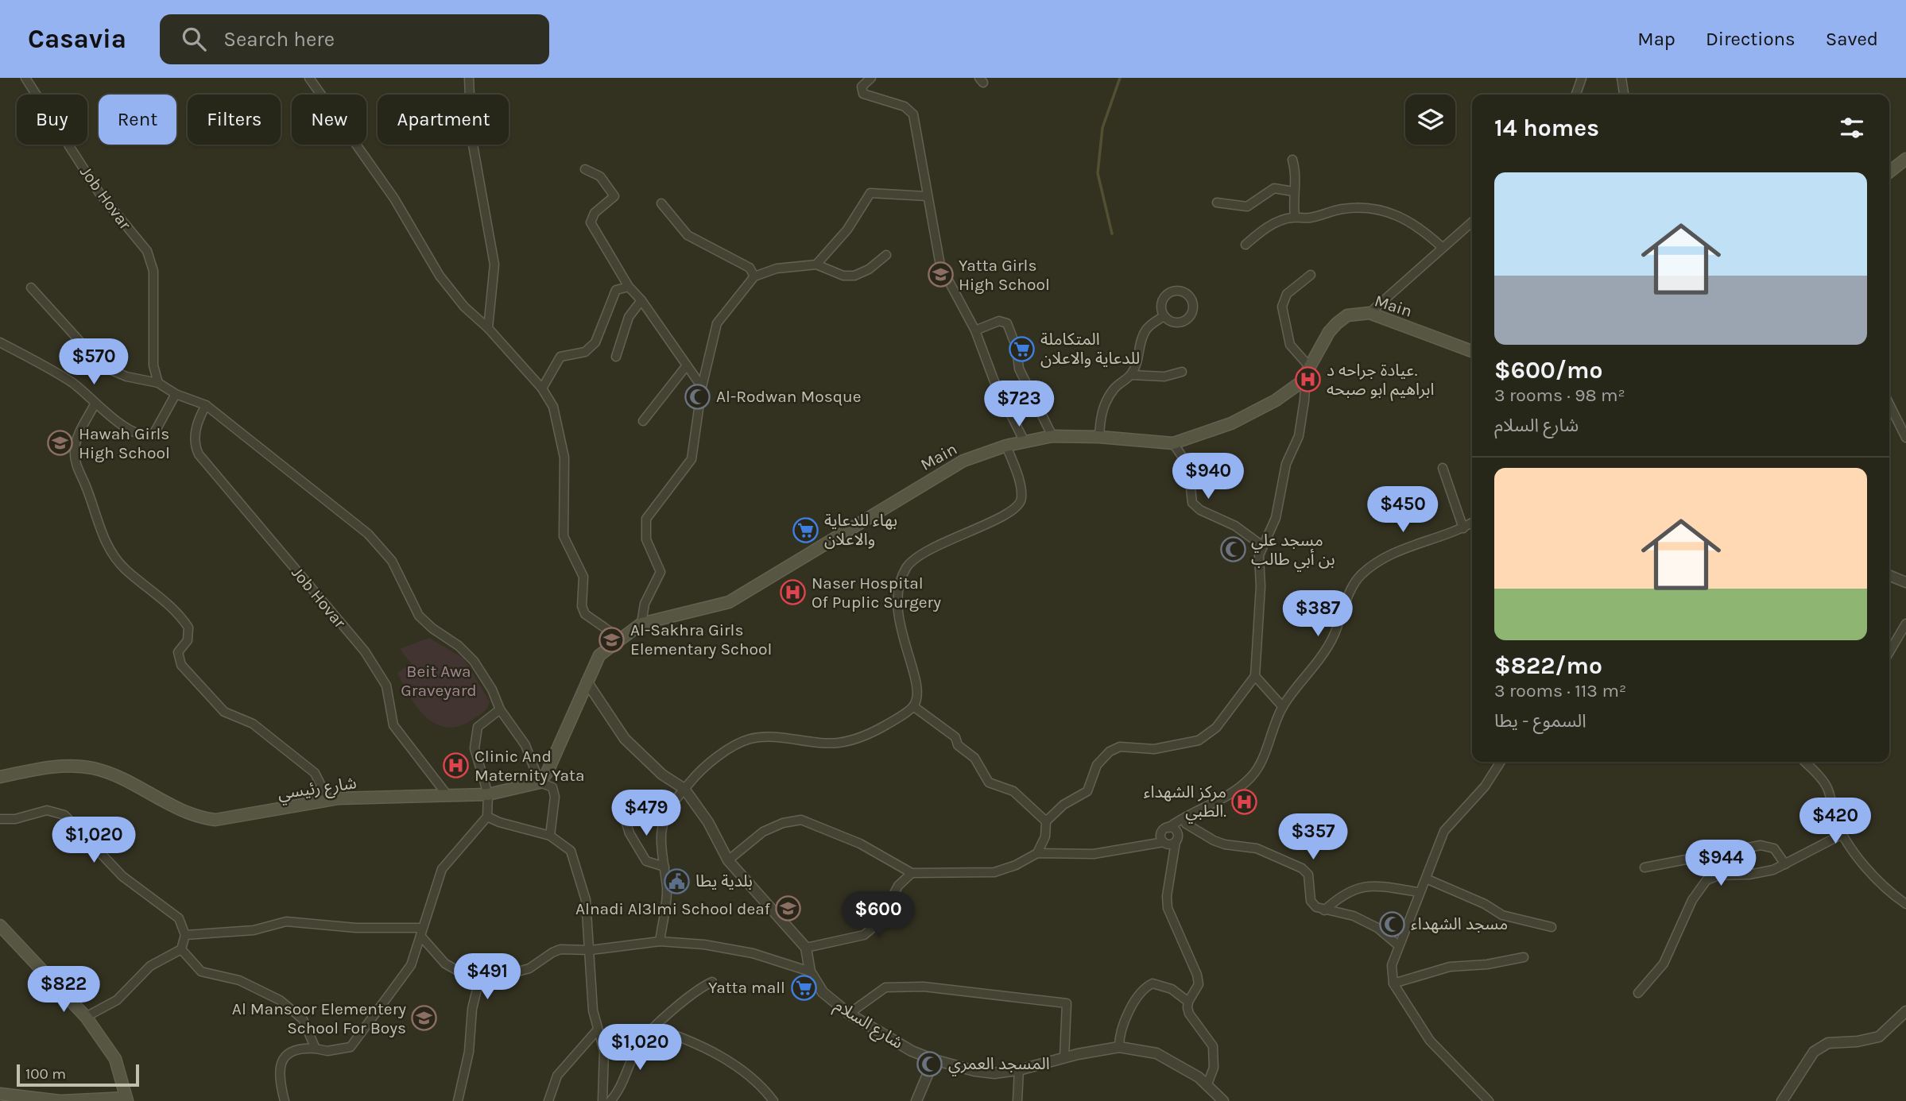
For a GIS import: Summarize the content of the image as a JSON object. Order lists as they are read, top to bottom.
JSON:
{
  "streets": {
    "main road": ["Main", "شارع رئيسي"],
    "street": ["Job Hovar", "شارع السلام"]
  },
  "crossings": [
    ["Job Hovar", "شارع رئيسي"]
  ],
  "parks": ["Beit Awa Graveyard"],
  "places": {
    "school or university": [
      "Yatta Girls High School",
      "Hawah Girls High School",
      "Al-Sakhra Girls Elementary School",
      "Alnadi Al3lmi School deaf",
      "Al Mansoor Elementery School For Boys"
    ],
    "supermarket": ["المتكاملة للدعاية والاعلان", "بهاء للدعاية والاعلان", "Yatta mall"],
    "hospital": [
      "عيادة جراحه د. ابراهيم ابو صبحه",
      "Naser Hospital Of Puplic Surgery",
      "Clinic And Maternity Yata",
      "مركز الشهداء الطبي."
    ],
    "mosque": [
      "Al-Rodwan Mosque",
      "مسجد علي بن أبي طالب",
      "مسجد الشهداء",
      "المسجد العمري"
    ],
    "public building": ["بلدية يطا"]
  },
  "scale_bar": "100 m",
  "page": {
    "header": "Casavia",
    "search": "Search here",
    "nav": ["Map", "Directions", "Saved"],
    "chip": [
      "Buy",
      "Rent",
      "Filters",
      "New",
      "Apartment"
    ],
    "heading": "14 homes",
    "list": [
      {
        "name": "$600/mo",
        "note": "3 rooms · 98 m² · شارع السلام"
      },
      {
        "name": "$822/mo",
        "note": "3 rooms · 113 m² · السموع - يطا"
      }
    ],
    "price": [
      "$570",
      "$723",
      "$940",
      "$450",
      "$387",
      "$479",
      "$420",
      "$357",
      "$1,020",
      "$944",
      "$600",
      "$491",
      "$822",
      "$1,020"
    ],
    "scale": "100 m"
  }
}
